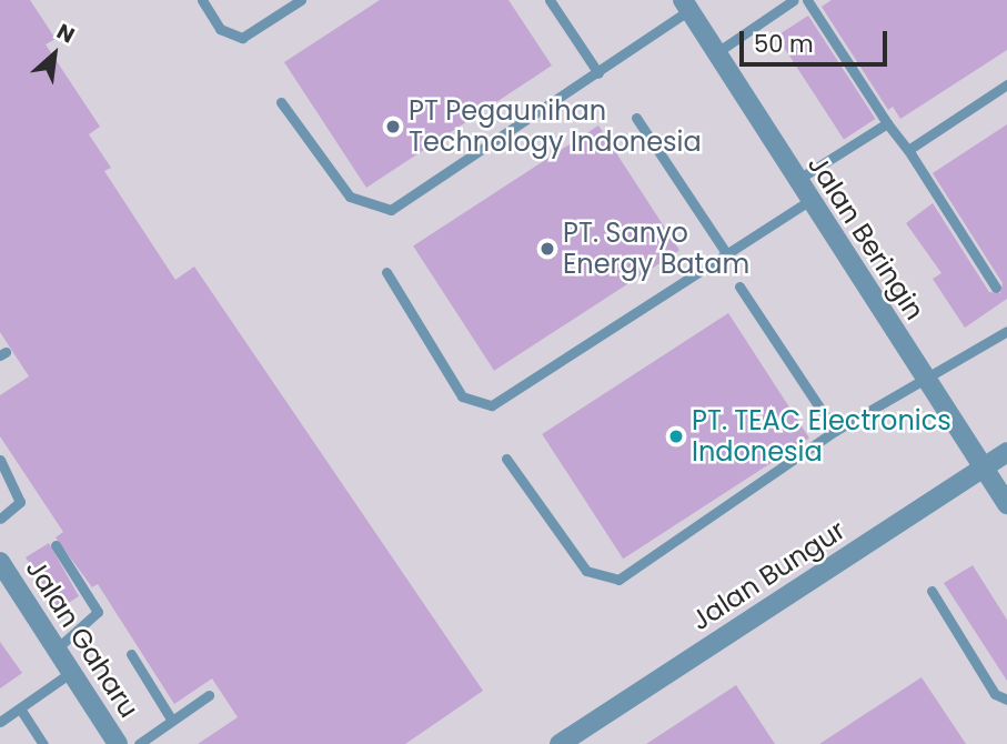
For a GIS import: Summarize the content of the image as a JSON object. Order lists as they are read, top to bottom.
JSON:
{
  "streets": {
    "street": ["Jalan Beringin", "Jalan Bungur", "Jalan Gaharu"]
  },
  "crossings": [
    ["Jalan Beringin", "Jalan Bungur"]
  ],
  "places": ["PT Pegaunihan Technology Indonesia", "PT. Sanyo Energy Batam", "PT. TEAC Electronics Indonesia"],
  "scale_bar": "50 m",
  "north": "top right"
}
